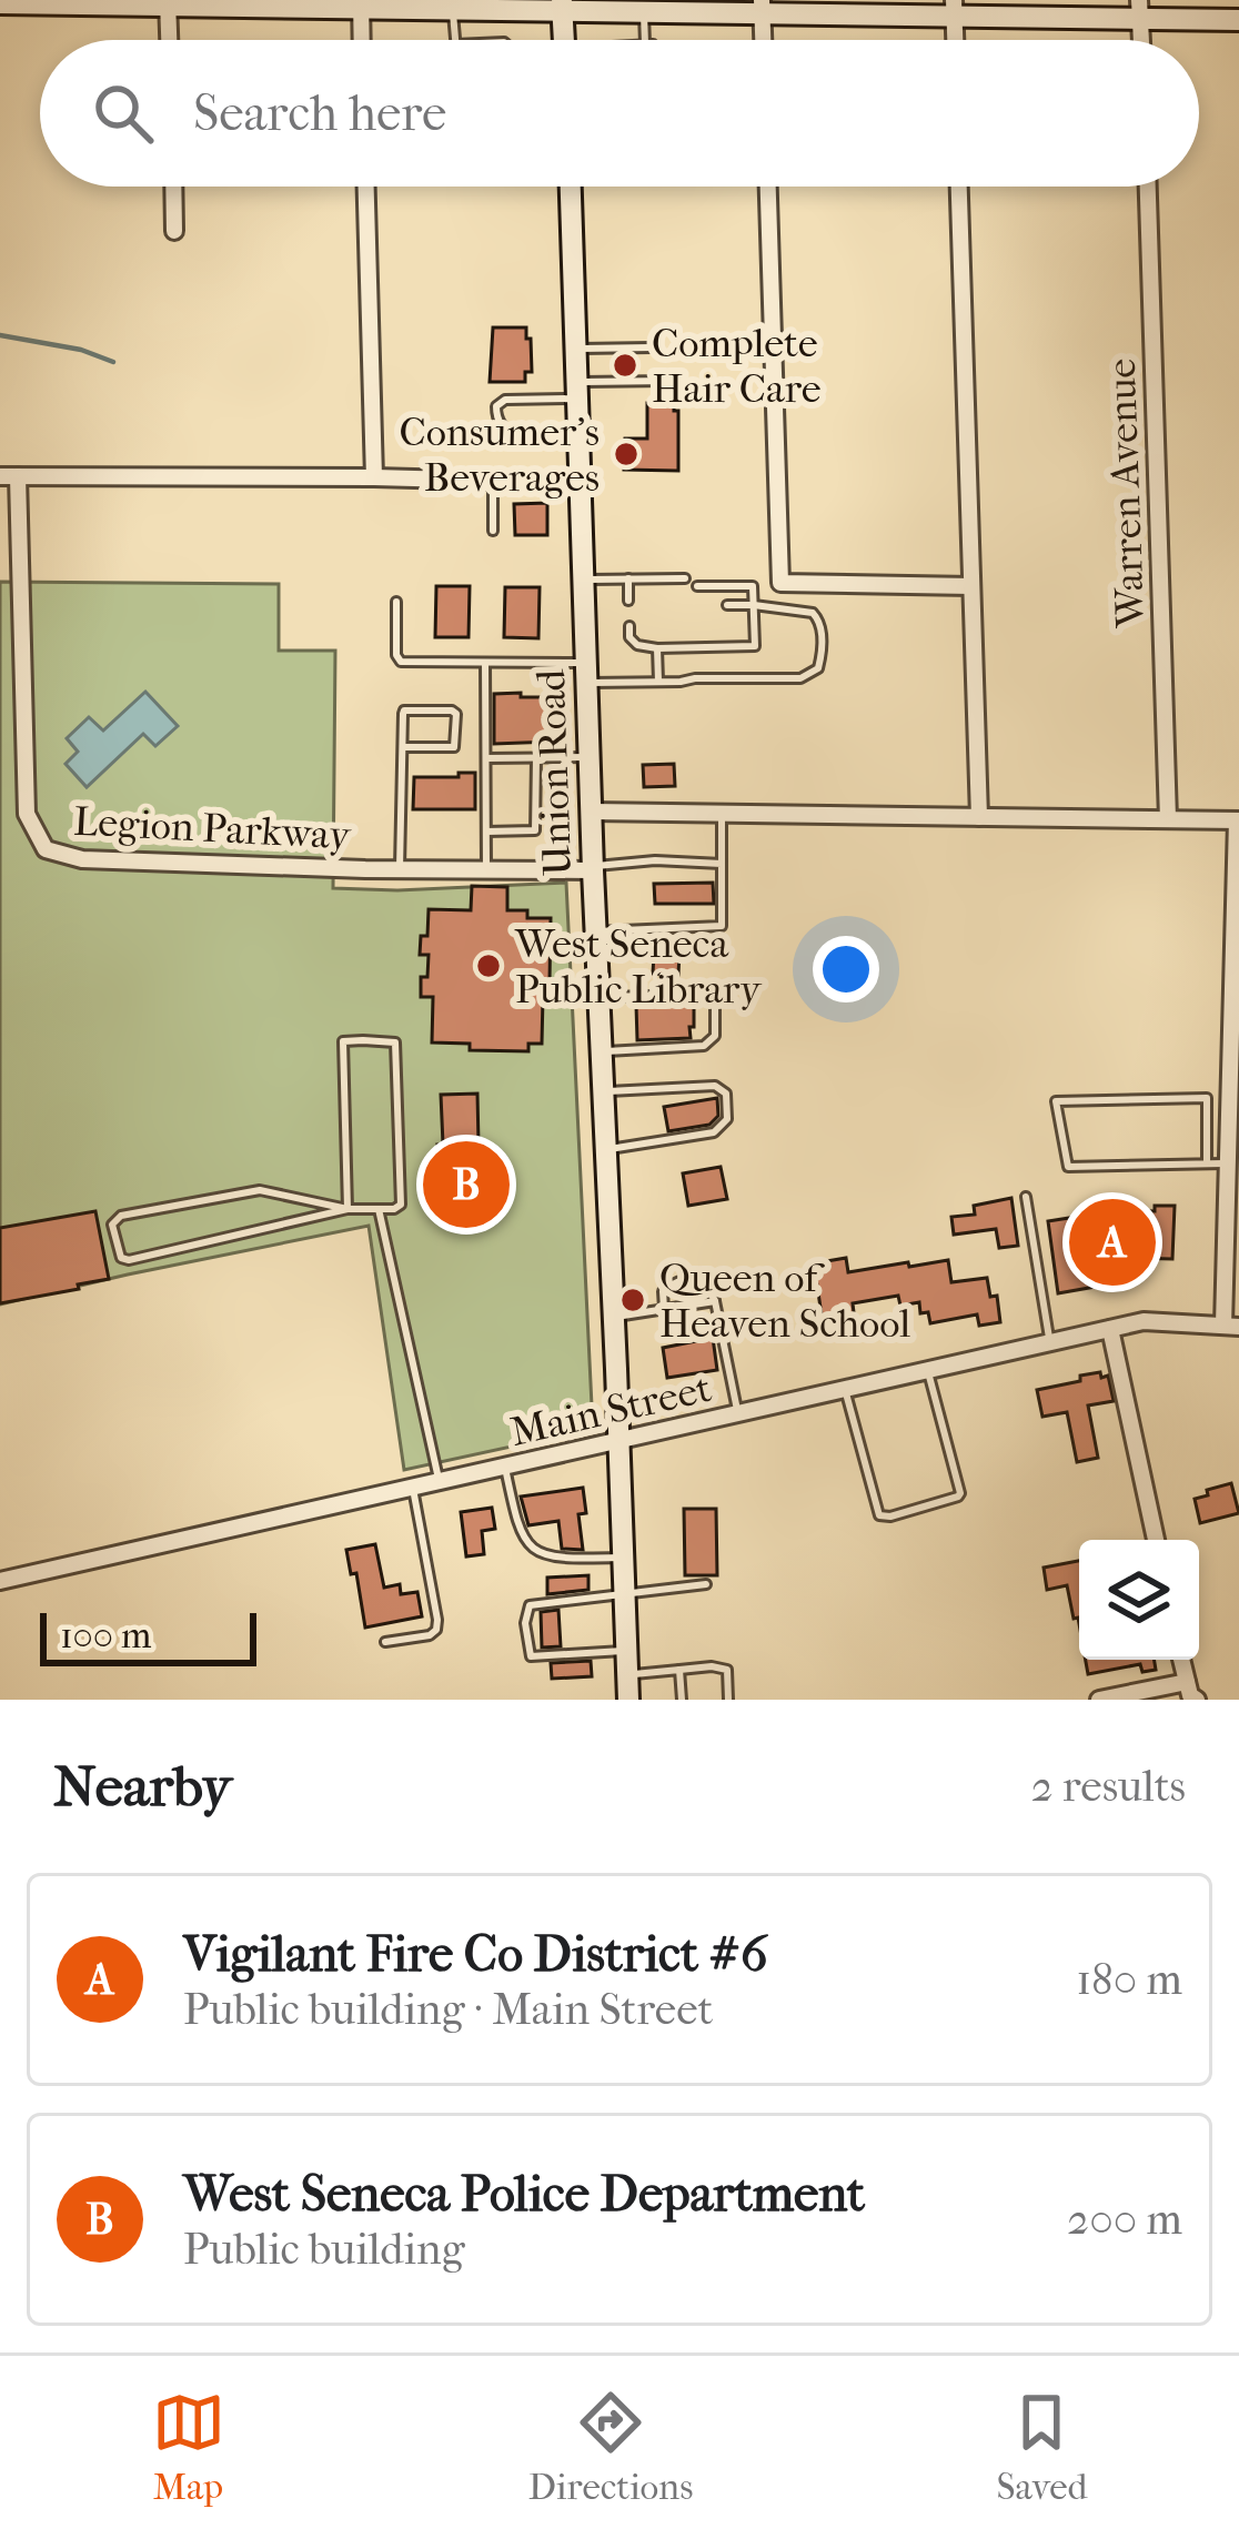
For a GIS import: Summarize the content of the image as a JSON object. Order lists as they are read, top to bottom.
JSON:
{
  "streets": {
    "main road": ["Union Road"],
    "street": ["Warren Avenue", "Legion Parkway", "Main Street"]
  },
  "crossings": [
    ["Union Road", "Legion Parkway"],
    ["Union Road", "Main Street"]
  ],
  "places": [
    "Complete Hair Care",
    "Consumer's Beverages",
    "West Seneca Public Library",
    "Queen of Heaven School"
  ],
  "scale_bar": "100 m",
  "page": {
    "search": "Search here",
    "pins": ["B", "A"],
    "scale": "100 m",
    "heading": ["Nearby", "2 results"],
    "list": [
      {
        "mark": "A",
        "name": "Vigilant Fire Co District #6",
        "note": "Public building · Main Street",
        "value": "180 m"
      },
      {
        "mark": "B",
        "name": "West Seneca Police Department",
        "note": "Public building",
        "value": "200 m"
      }
    ],
    "nav": ["Map", "Directions", "Saved"]
  }
}
